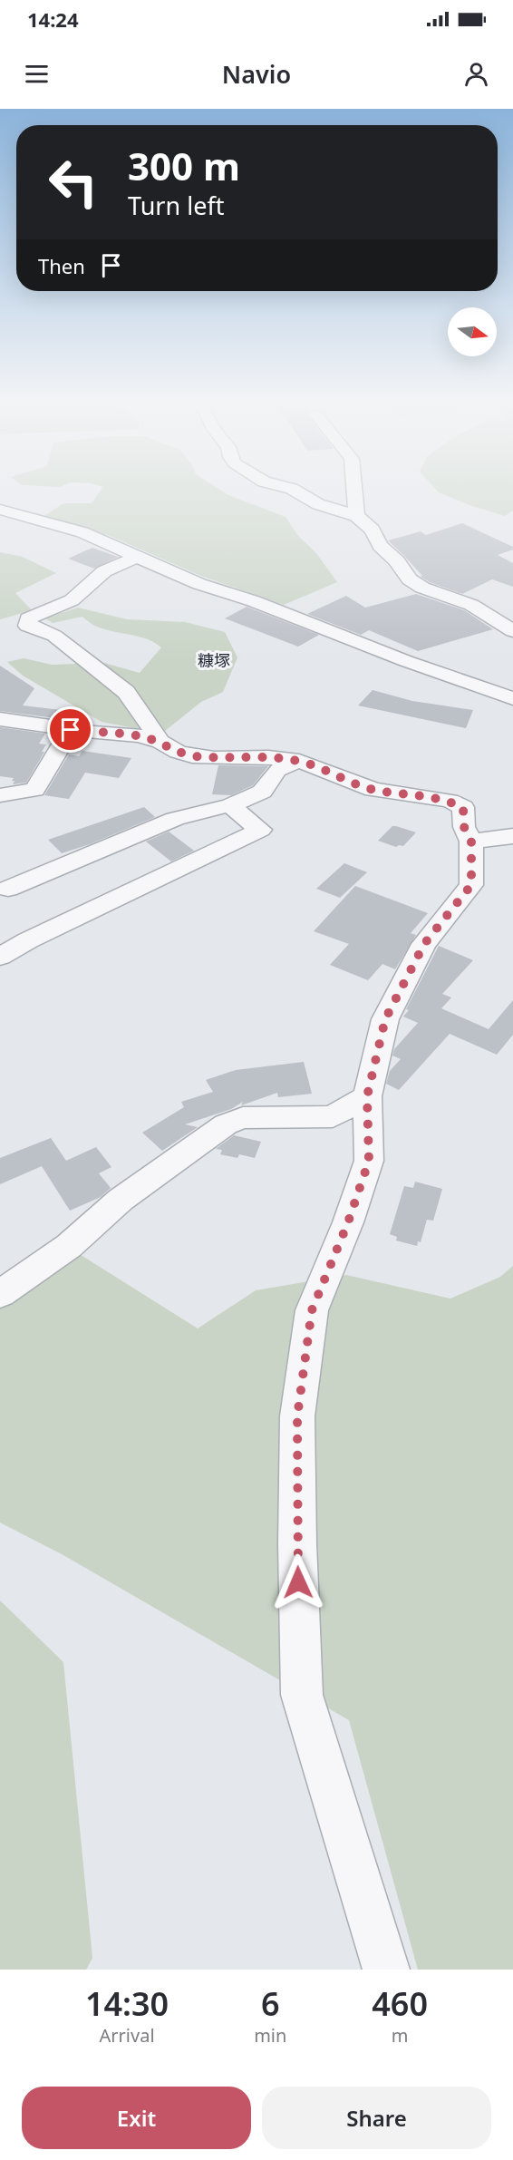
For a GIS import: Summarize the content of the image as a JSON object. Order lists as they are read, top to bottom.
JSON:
{
  "districts": ["糠塚"],
  "north": "right",
  "page": {
    "status": "14:24",
    "header": "Navio",
    "turn": ["300 m", "Turn left"],
    "then": "Then",
    "eta": [
      "14:30",
      "Arrival",
      "6",
      "min",
      "460",
      "m"
    ],
    "buttons": ["Exit", "Share"]
  }
}
